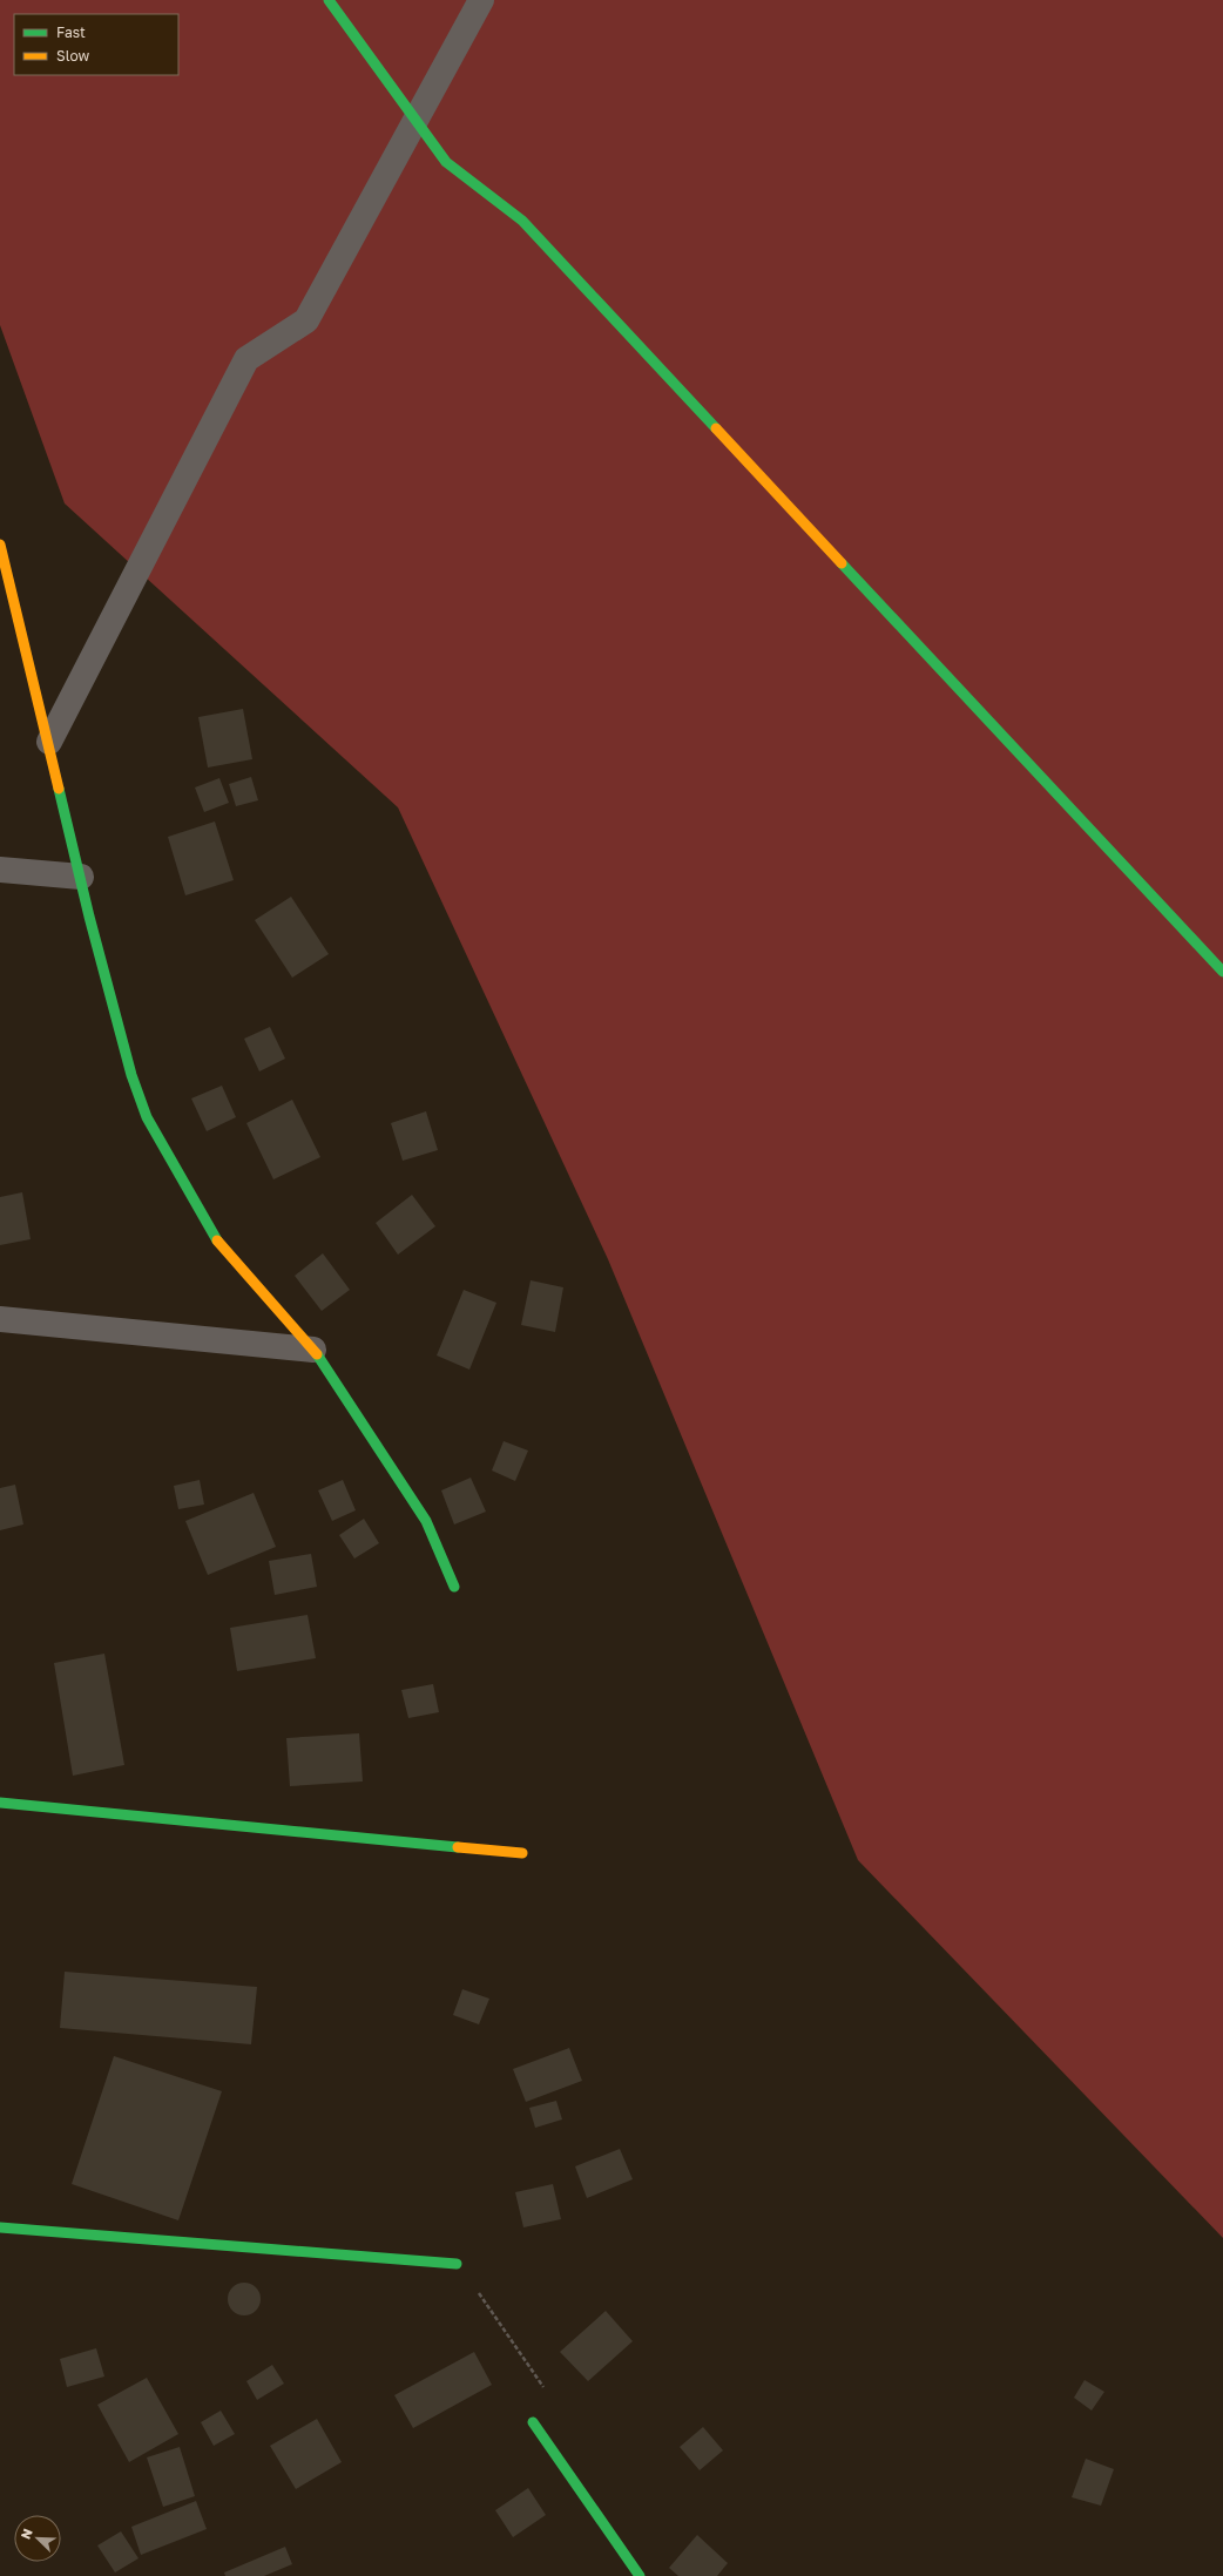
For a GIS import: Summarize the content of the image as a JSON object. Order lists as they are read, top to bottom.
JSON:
{
  "legend": ["Fast", "Slow"],
  "north": "top left"
}
